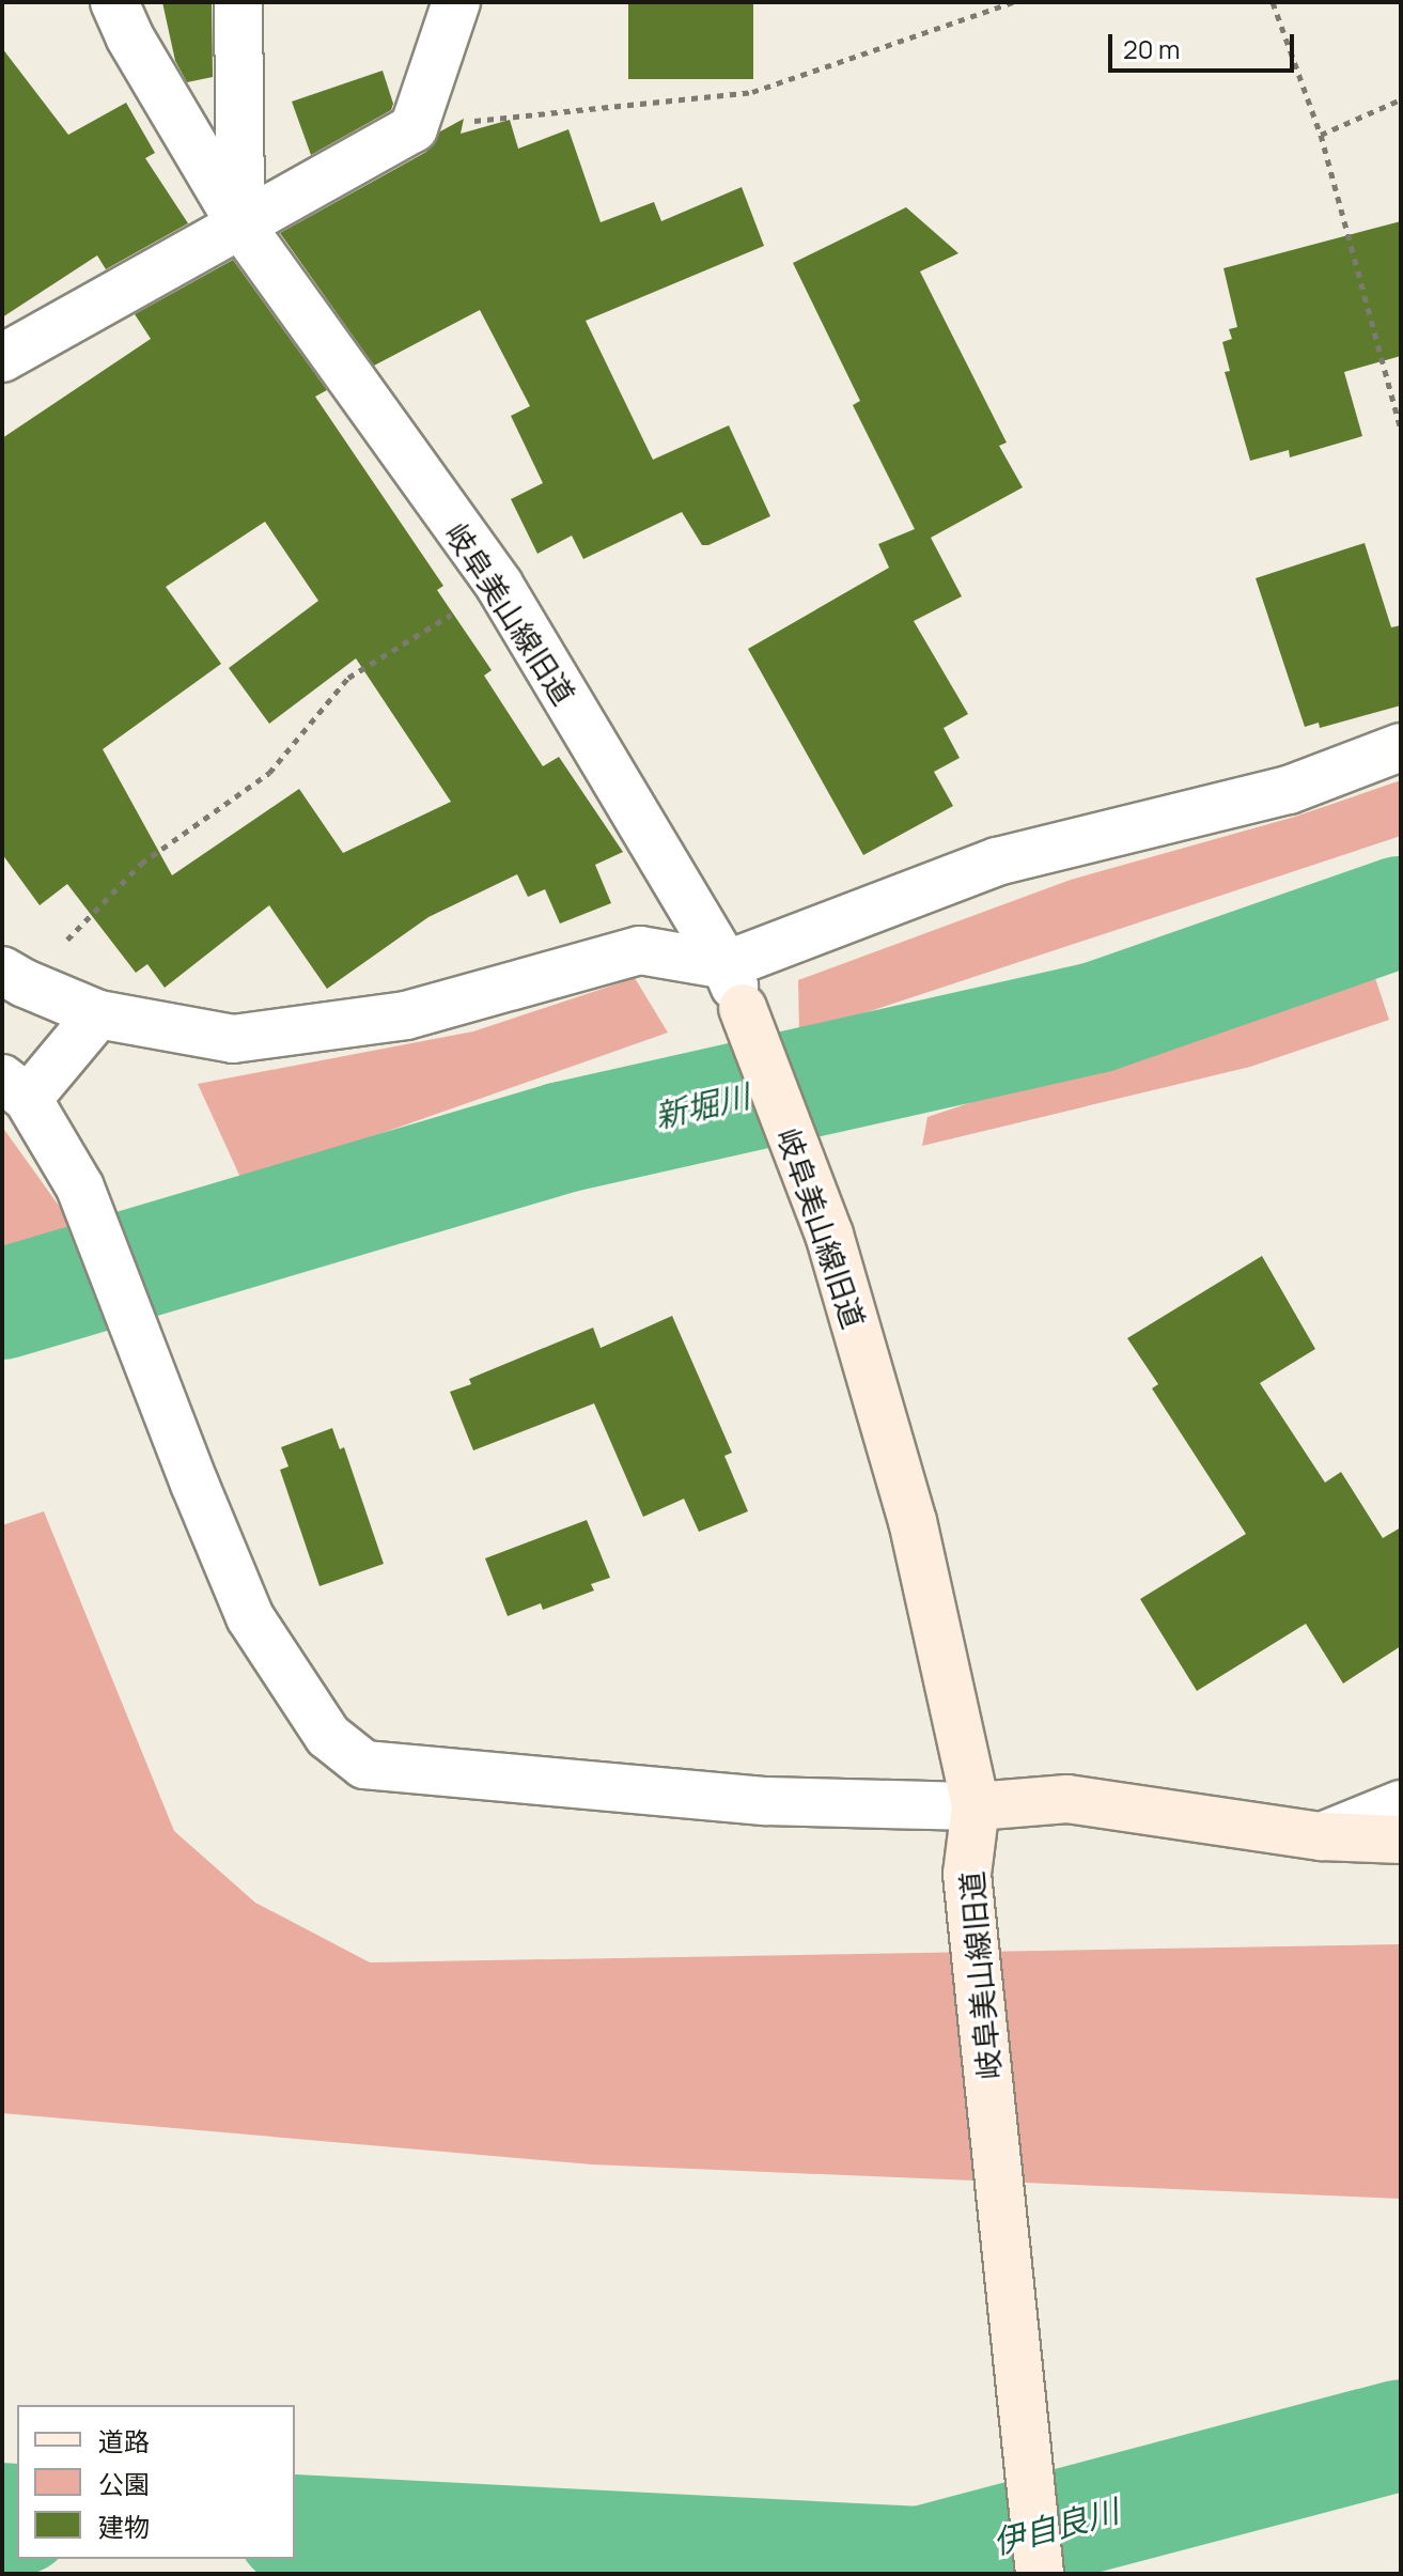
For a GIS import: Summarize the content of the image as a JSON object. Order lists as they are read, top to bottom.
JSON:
{
  "streets": {
    "street": ["岐阜美山線旧道"]
  },
  "water": ["新堀川", "伊自良川"],
  "legend": ["道路", "公園", "建物"],
  "scale_bar": "20 m"
}
